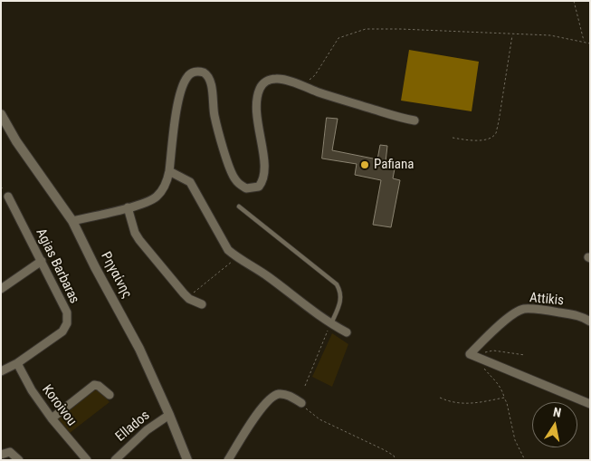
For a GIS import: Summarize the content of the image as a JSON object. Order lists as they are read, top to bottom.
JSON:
{
  "streets": {
    "street": [
      "Agias Barbaras",
      "Ρηγαίνης",
      "Attikis",
      "Koroivou",
      "Ellados"
    ]
  },
  "crossings": [
    ["Agias Barbaras", "Koroivou"],
    ["Ρηγαίνης", "Ellados"]
  ],
  "places": ["Pafiana"],
  "north": "top"
}
